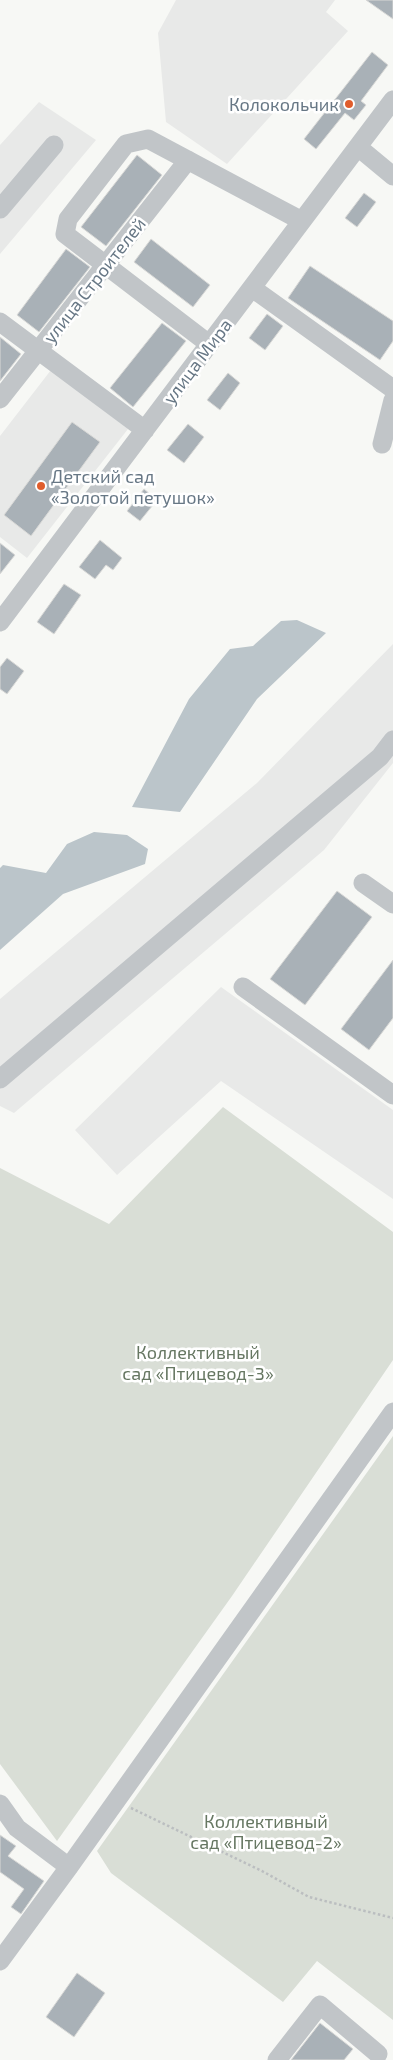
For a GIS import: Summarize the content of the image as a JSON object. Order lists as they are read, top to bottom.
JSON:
{
  "streets": {
    "street": ["улица Строителей", "улица Мира"]
  },
  "parks": ["Коллективный сад «Птицевод-3»", "Коллективный сад «Птицевод-2»"],
  "places": ["Колокольчик", "Детский сад «Золотой петушок»"]
}
